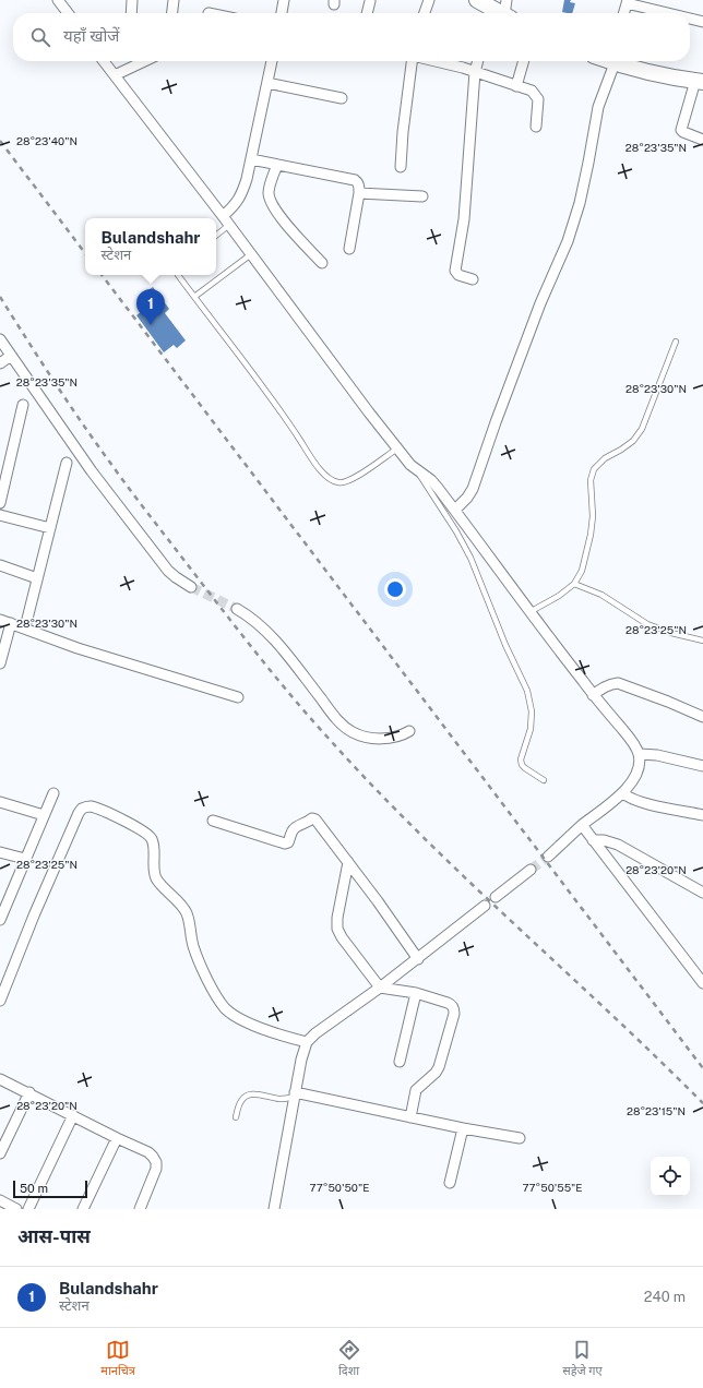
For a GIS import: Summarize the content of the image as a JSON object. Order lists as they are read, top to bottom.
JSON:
{
  "scale_bar": "50 m",
  "page": {
    "search": "यहाँ खोजें",
    "popup": ["Bulandshahr", "स्टेशन"],
    "pins": "1",
    "scale": "50 m",
    "heading": "आस-पास",
    "list": [
      {
        "mark": "1",
        "name": "Bulandshahr",
        "note": "स्टेशन",
        "value": "240 m"
      }
    ],
    "nav": ["मानचित्र", "दिशा", "सहेजे गए"]
  },
  "coordinates": [
    "28°23'40\"N",
    "28°23'35\"N",
    "28°23'30\"N",
    "28°23'25\"N",
    "28°23'20\"N",
    "28°23'15\"N",
    "77°50'50\"E",
    "77°50'55\"E"
  ]
}
